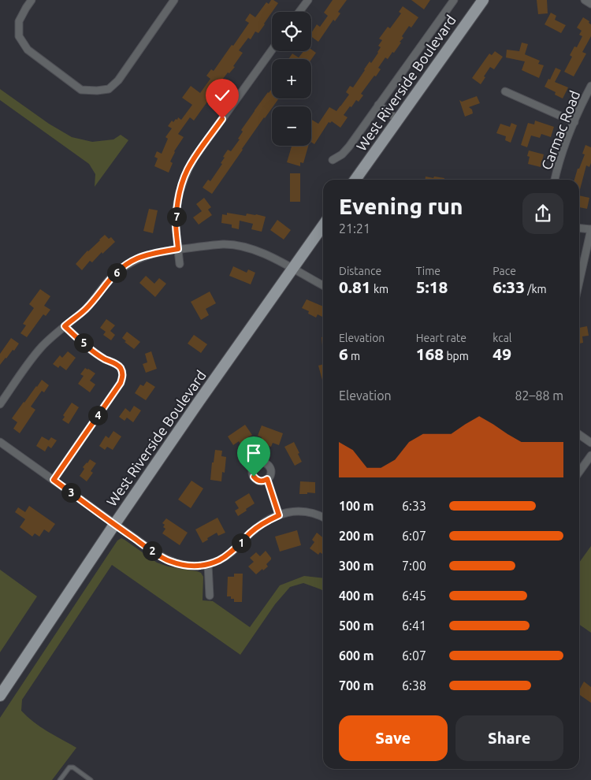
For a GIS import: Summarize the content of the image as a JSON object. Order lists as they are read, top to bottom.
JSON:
{
  "streets": {
    "main road": ["West Riverside Boulevard"],
    "street": ["Carmac Road"]
  },
  "page": {
    "map_buttons": ["+", "−"],
    "heading": ["Evening run", "21:21"],
    "pins": [
      "7",
      "6",
      "5",
      "4",
      "3",
      "1",
      "2"
    ],
    "stats": [
      ["Distance", "0.81 km"],
      ["Time", "5:18"],
      ["Pace", "6:33 /km"],
      ["Elevation", "6 m"],
      ["Heart rate", "168 bpm"],
      ["kcal", "49"]
    ],
    "chart": ["Elevation", "82–88 m"],
    "list": [
      {
        "name": "100 m",
        "note": "6:33"
      },
      {
        "name": "200 m",
        "note": "6:07"
      },
      {
        "name": "300 m",
        "note": "7:00"
      },
      {
        "name": "400 m",
        "note": "6:45"
      },
      {
        "name": "500 m",
        "note": "6:41"
      },
      {
        "name": "600 m",
        "note": "6:07"
      },
      {
        "name": "700 m",
        "note": "6:38"
      }
    ],
    "buttons": ["Save", "Share"]
  }
}
